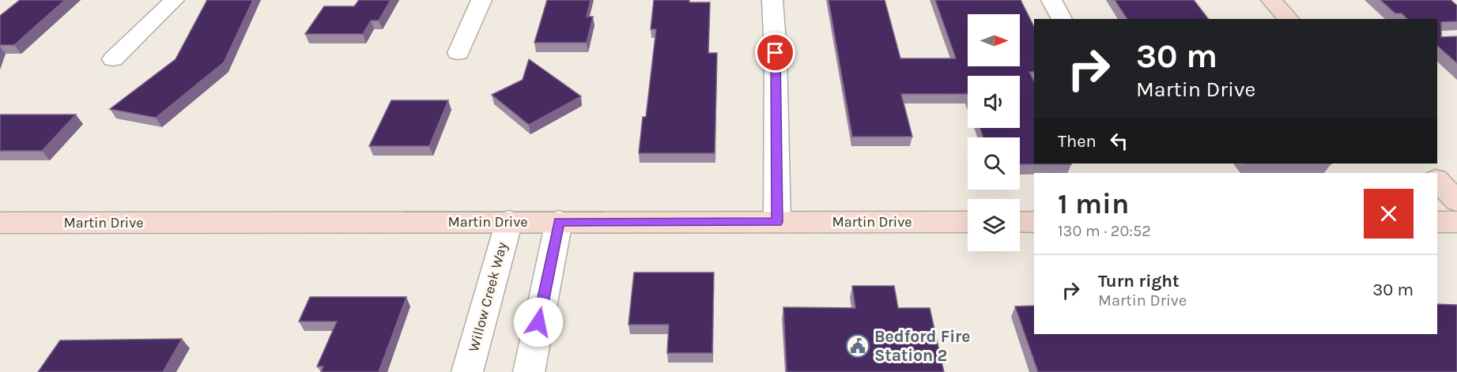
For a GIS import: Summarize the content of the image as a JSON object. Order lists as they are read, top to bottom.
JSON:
{
  "streets": {
    "street": ["Martin Drive", "Willow Creek Way"]
  },
  "crossings": [
    ["Martin Drive", "Willow Creek Way"]
  ],
  "places": {
    "public building": ["Bedford Fire Station 2"]
  },
  "north": "right",
  "page": {
    "turn": ["30 m", "Martin Drive"],
    "then": "Then",
    "heading": ["1 min", "130 m · 20:52"],
    "list": [
      {
        "name": "Turn right",
        "note": "Martin Drive",
        "value": "30 m"
      }
    ]
  }
}
